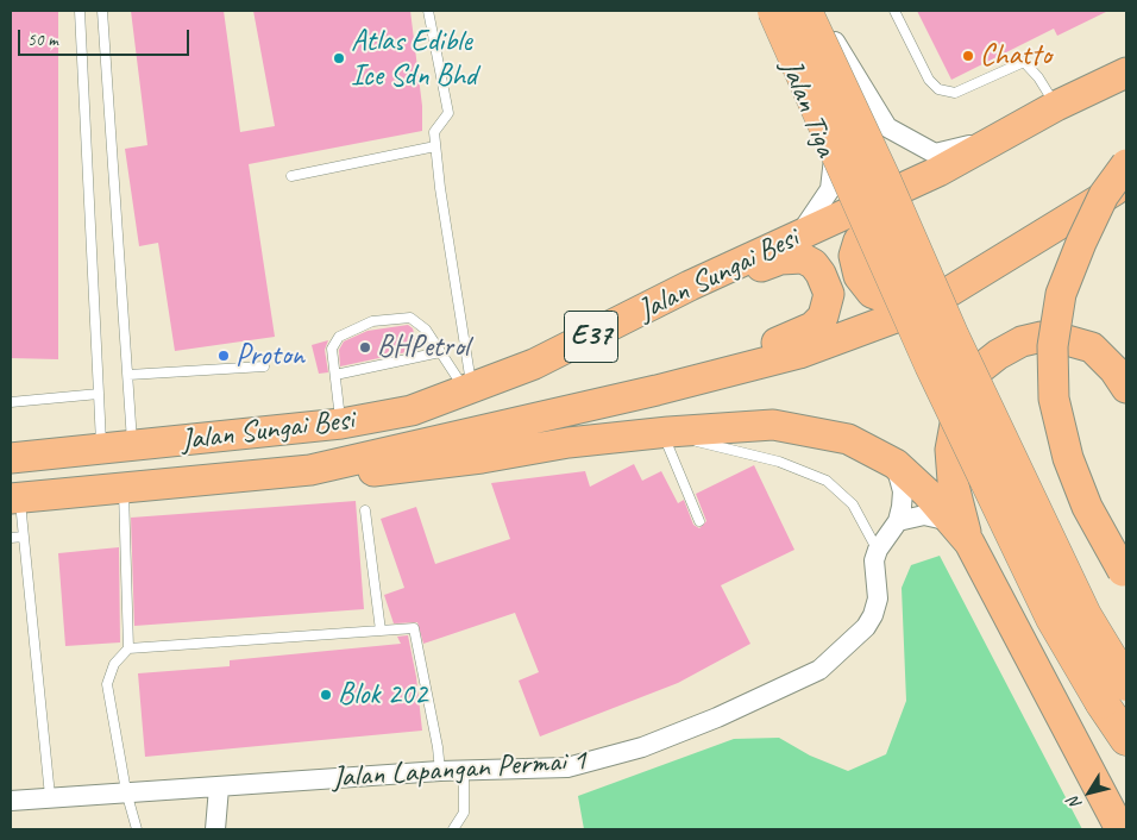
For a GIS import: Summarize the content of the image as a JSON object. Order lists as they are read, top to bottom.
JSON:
{
  "streets": {
    "main road": ["Jalan Sungai Besi", "E37"],
    "street": ["Jalan Tiga", "Jalan Lapangan Permai 1"]
  },
  "crossings": [
    ["Jalan Tiga", "Jalan Sungai Besi"]
  ],
  "places": [
    "Chatto",
    "Atlas Edible Ice Sdn Bhd",
    "BHPetrol",
    "Proton",
    "Blok 202"
  ],
  "scale_bar": "50 m",
  "north": "bottom left"
}
